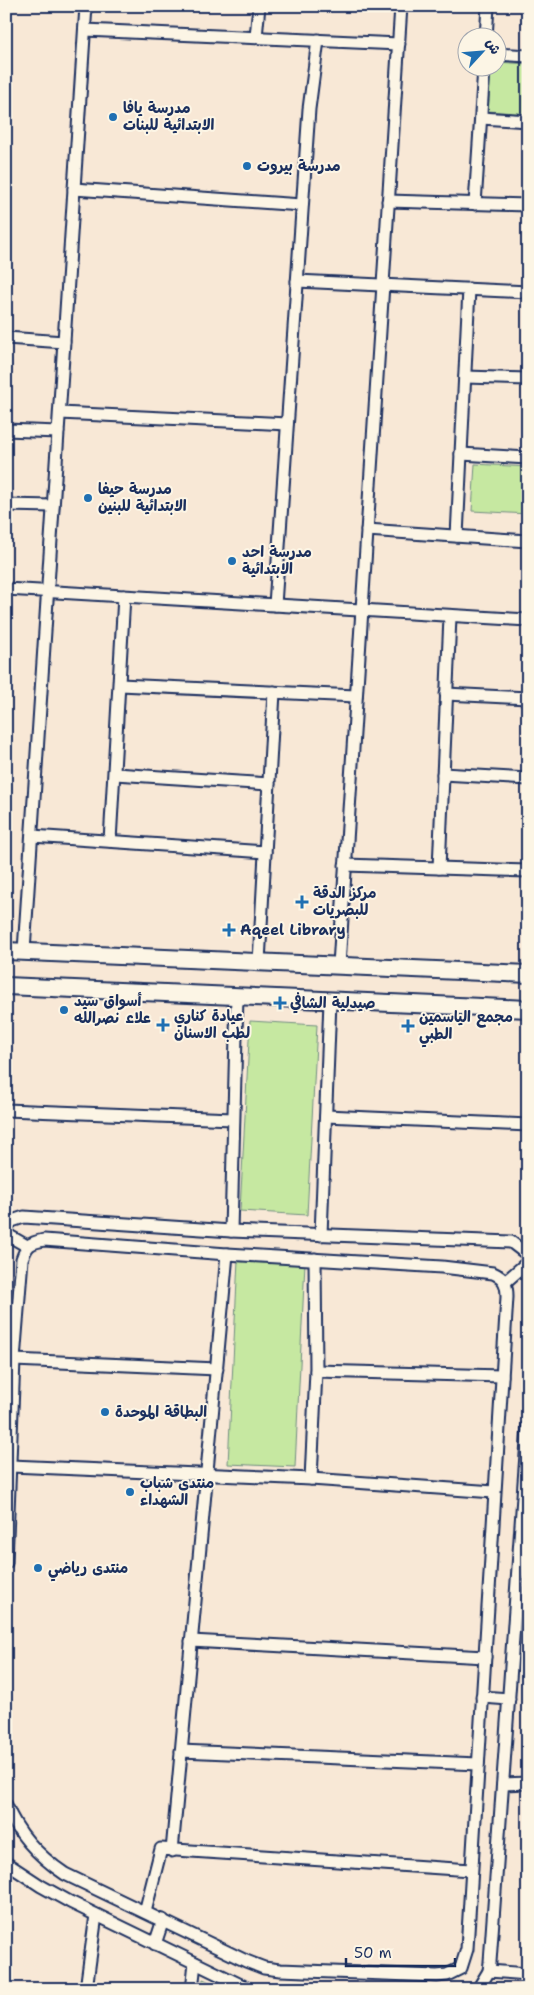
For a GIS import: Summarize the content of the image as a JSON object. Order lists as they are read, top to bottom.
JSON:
{
  "places": {
    "other": [
      "مدرسة يافا الابتدائية للبنات",
      "مدرسة بيروت",
      "مدرسة حيفا الابتدائية للبنين",
      "مدرسة احد الابتدائية",
      "أسواق سيد علاء نصرالله",
      "البطاقة الموحدة",
      "منتدى شباب الشهداء",
      "منتدى رياضي"
    ],
    "health": [
      "مركز الدقة للبصريات",
      "Aqeel Library",
      "صيدلية الشافي",
      "عيادة كناري لطب الاسنان",
      "مجمع الياسمين الطبي"
    ]
  },
  "scale_bar": "50 m",
  "north": "top right"
}
